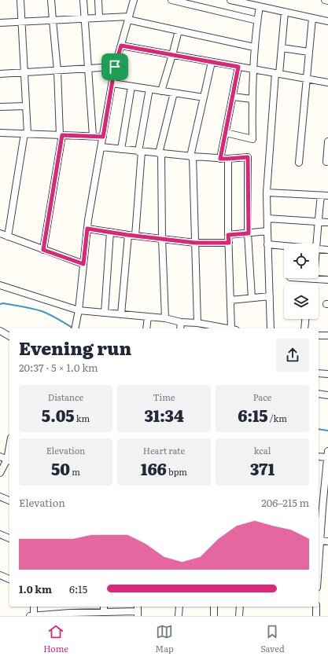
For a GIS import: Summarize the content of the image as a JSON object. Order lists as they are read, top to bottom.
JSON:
{
  "page": {
    "heading": ["Evening run", "20:37 · 5 × 1.0 km"],
    "stats": [
      ["Distance", "5.05 km"],
      ["Time", "31:34"],
      ["Pace", "6:15 /km"],
      ["Elevation", "50 m"],
      ["Heart rate", "166 bpm"],
      ["kcal", "371"]
    ],
    "chart": ["Elevation", "206–215 m"],
    "list": [
      {
        "name": "1.0 km",
        "note": "6:15"
      }
    ],
    "tabs": ["Home", "Map", "Saved"]
  }
}
